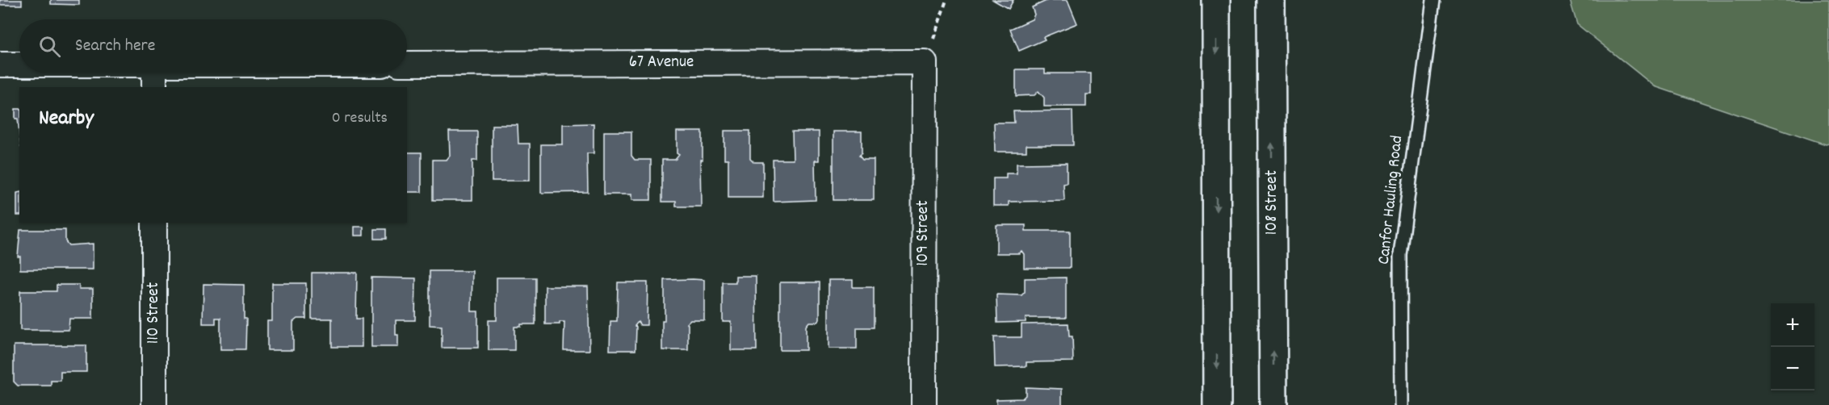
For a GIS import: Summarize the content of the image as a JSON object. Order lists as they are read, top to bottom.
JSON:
{
  "streets": {
    "main road": ["108 Street"],
    "street": ["67 Avenue", "109 Street", "110 Street"],
    "lane": ["Canfor Hauling Road"]
  },
  "crossings": [
    ["67 Avenue", "109 Street"]
  ],
  "page": {
    "search": "Search here",
    "heading": ["Nearby", "0 results"],
    "map_buttons": ["+", "−"]
  }
}
